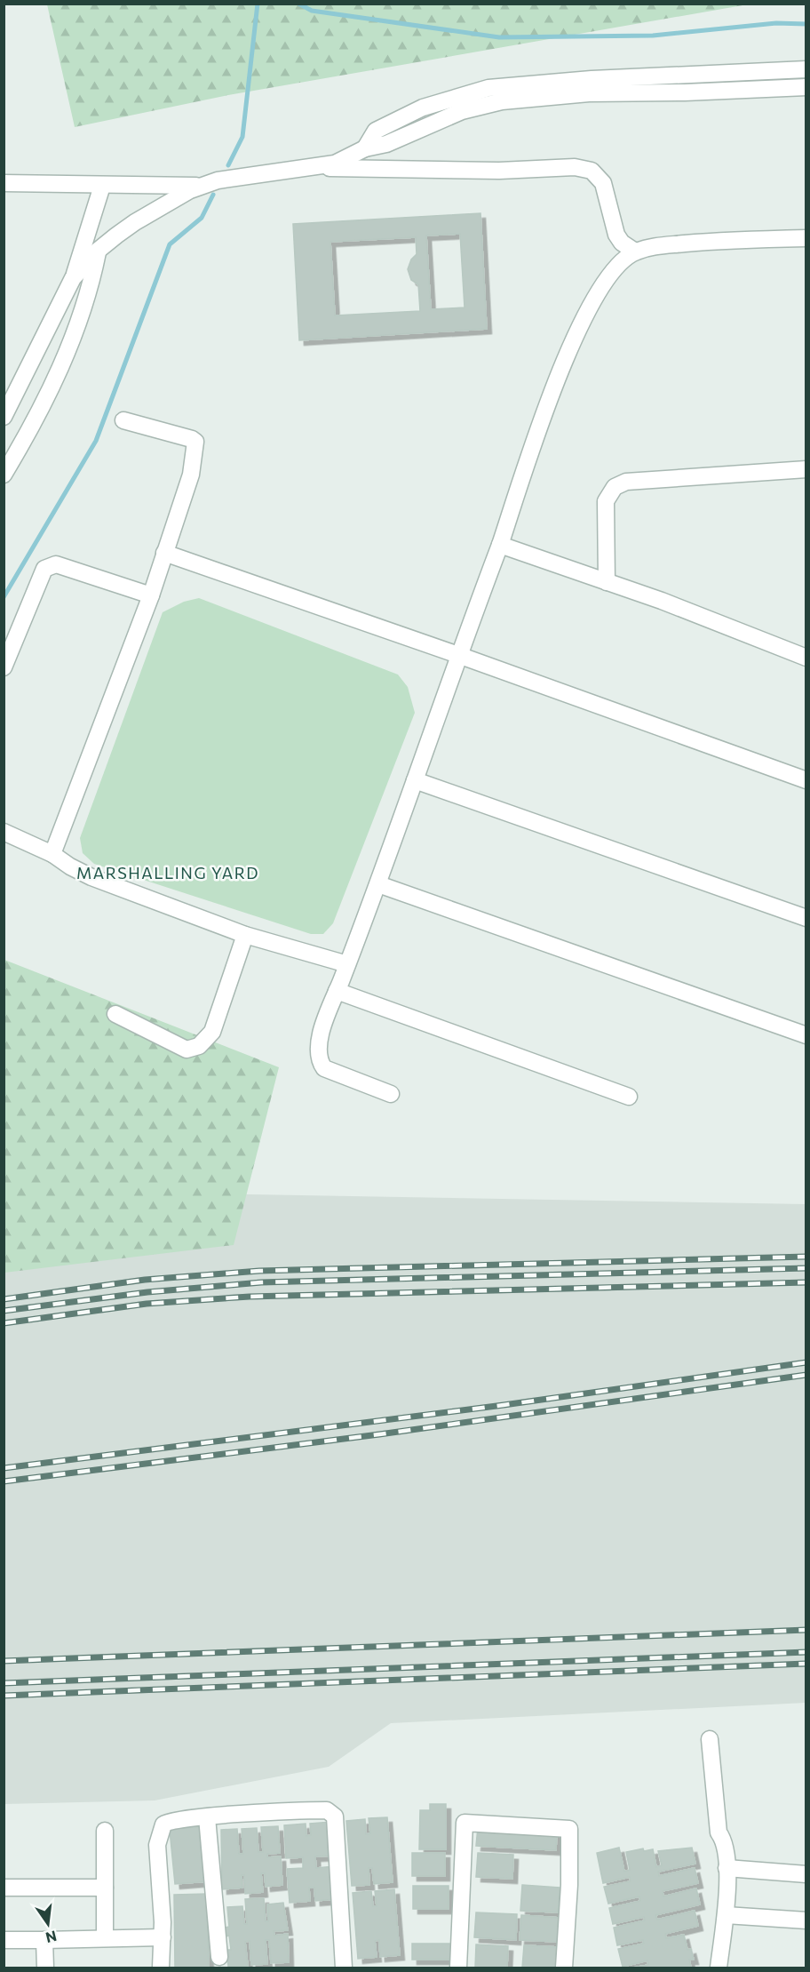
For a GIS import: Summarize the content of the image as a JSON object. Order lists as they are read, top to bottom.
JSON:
{
  "districts": ["MARSHALLING YARD"],
  "north": "bottom"
}
